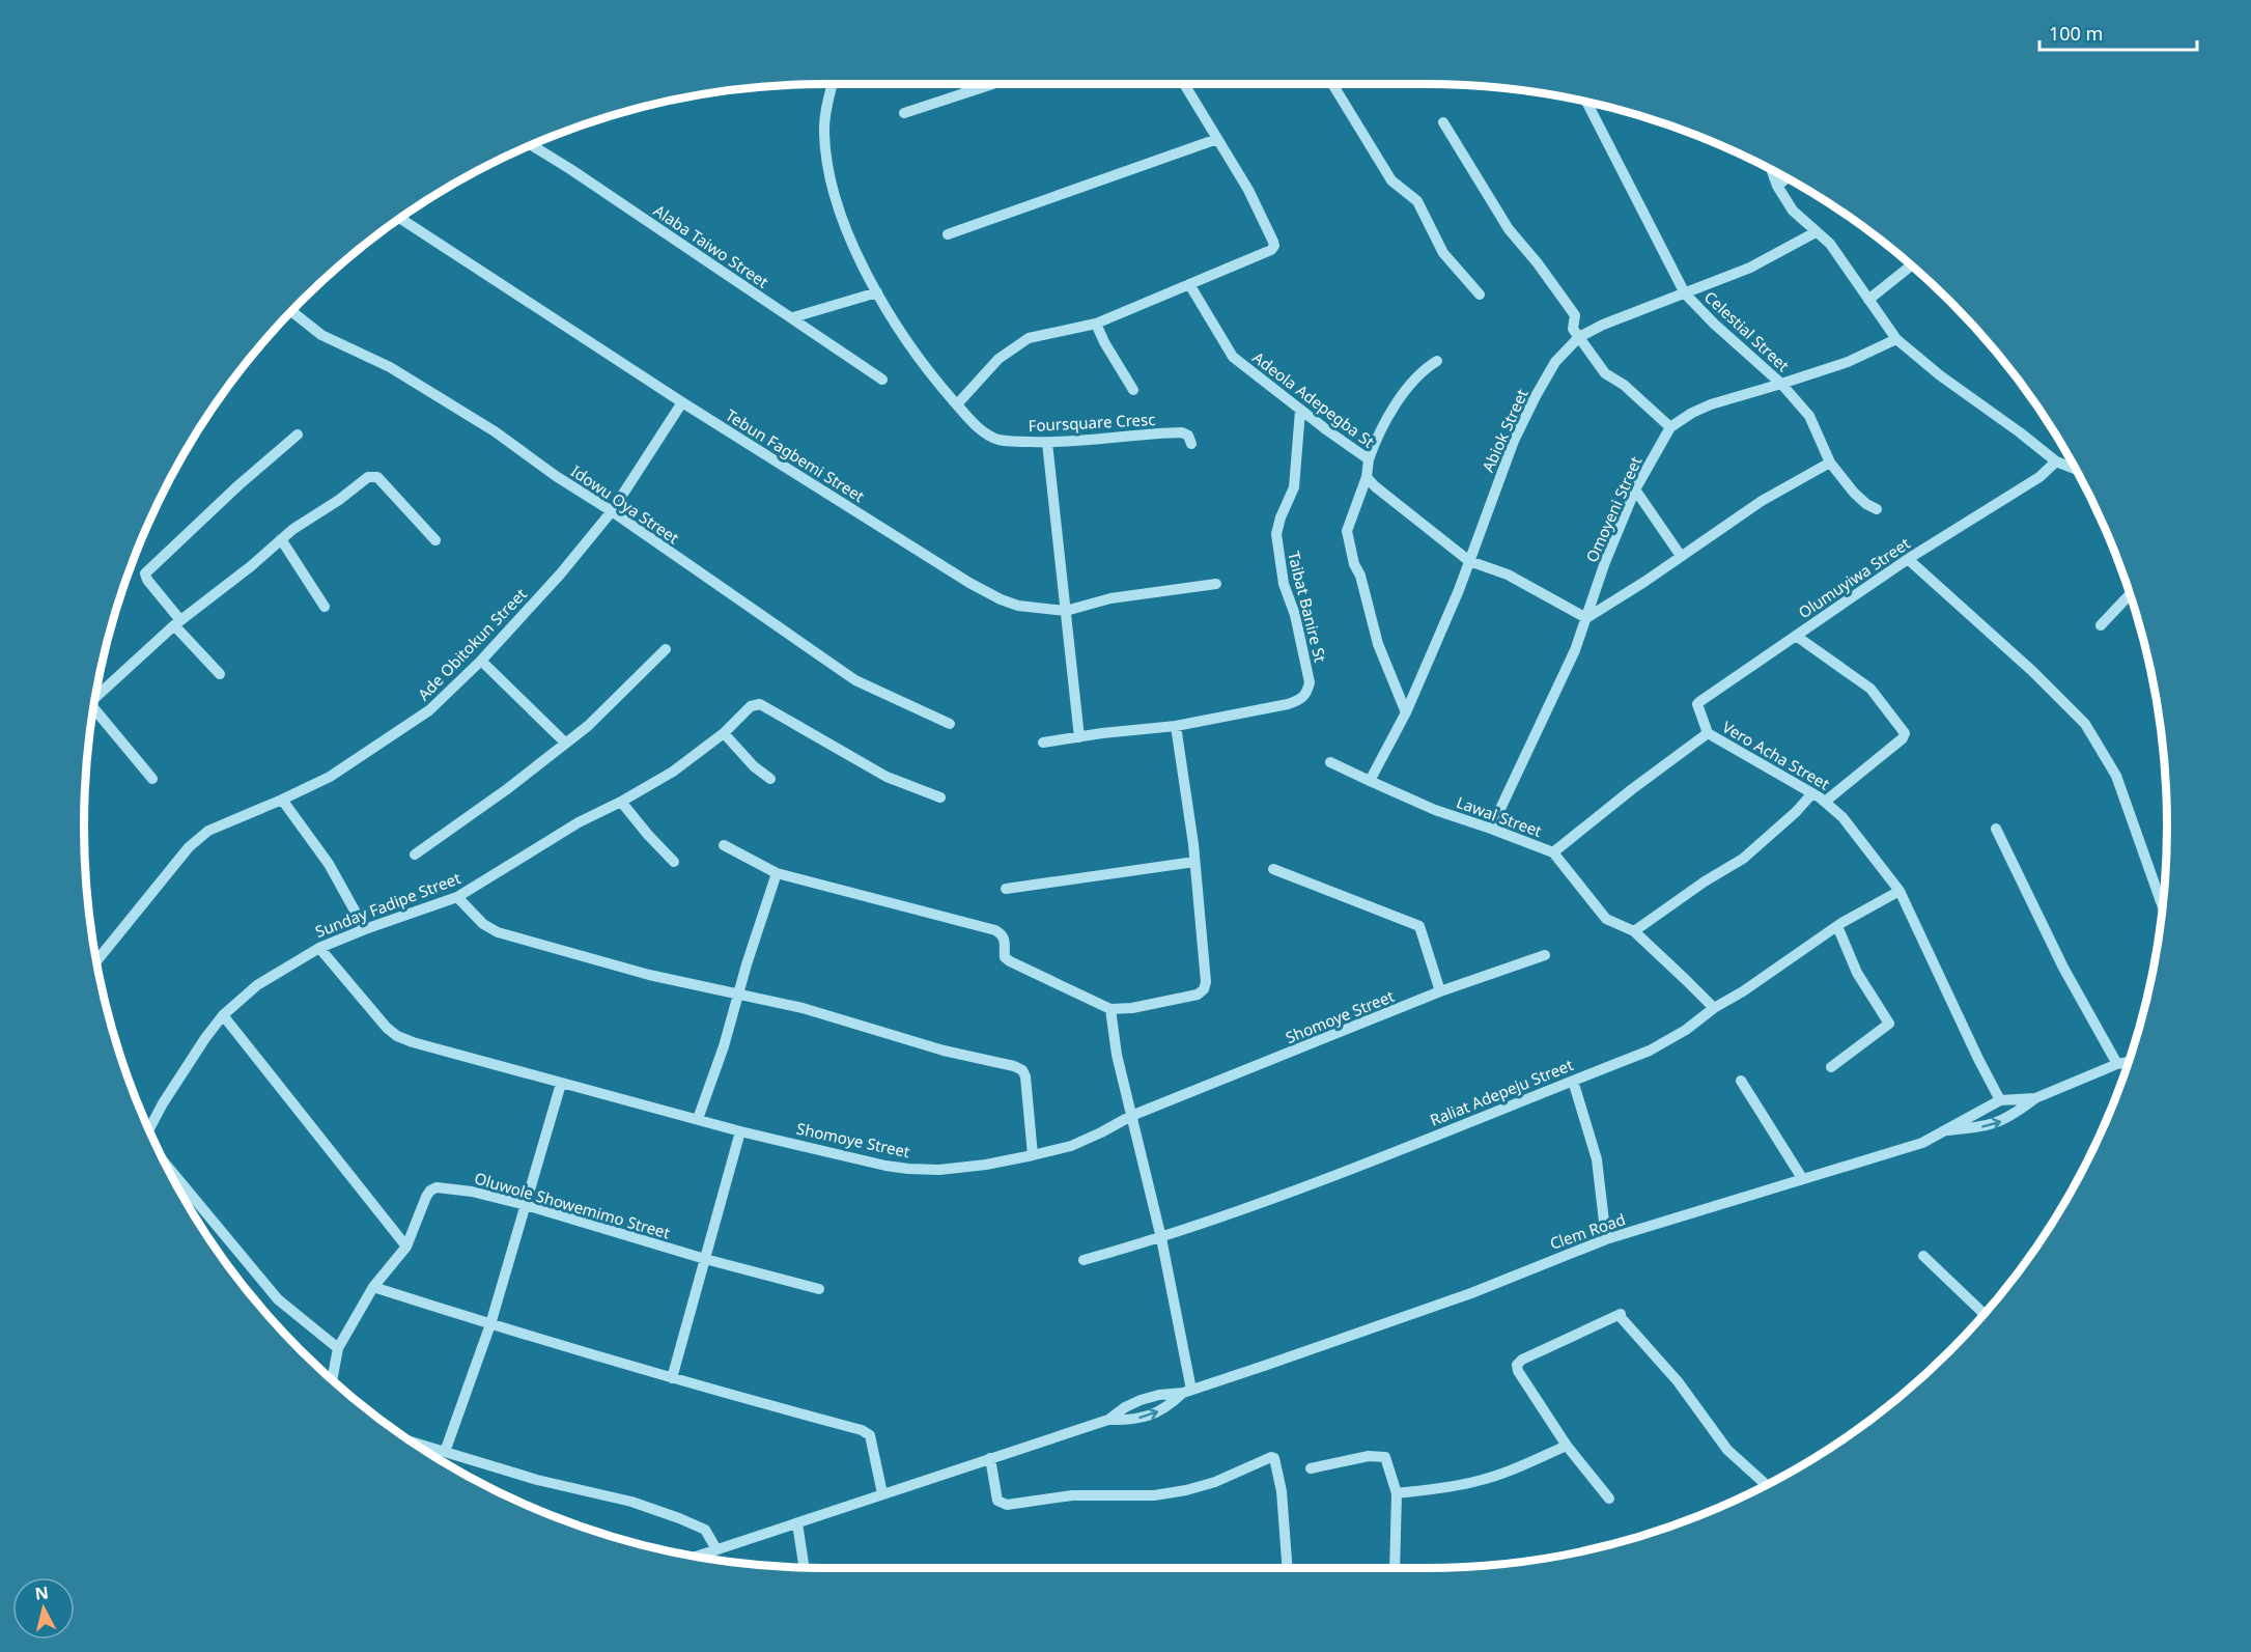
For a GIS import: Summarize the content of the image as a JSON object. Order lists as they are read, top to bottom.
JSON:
{
  "streets": {
    "street": [
      "Alaba Taiwo Street",
      "Celestial Street",
      "Adeola Adepegba St",
      "Foursquare Cresc",
      "Abiok Street",
      "Tebun Fagbemi Street",
      "Idowu Oya Street",
      "Omoyeni Street",
      "Olumuyiwa Street",
      "Taibat Banire St",
      "Ade Obitokun Street",
      "Vero Acha Street",
      "Lawal Street",
      "Sunday Fadipe Street",
      "Shomoye Street",
      "Raliat Adepeju Street",
      "Oluwole Showemimo Street",
      "Clem Road"
    ]
  },
  "crossings": [
    ["Celestial Street", "Abiok Street"],
    ["Celestial Street", "Omoyeni Street"],
    ["Adeola Adepegba St", "Abiok Street"],
    ["Adeola Adepegba St", "Taibat Banire St"],
    ["Abiok Street", "Lawal Street"],
    ["Tebun Fagbemi Street", "Ade Obitokun Street"],
    ["Idowu Oya Street", "Ade Obitokun Street"],
    ["Omoyeni Street", "Lawal Street"],
    ["Olumuyiwa Street", "Vero Acha Street"],
    ["Vero Acha Street", "Lawal Street"],
    ["Vero Acha Street", "Raliat Adepeju Street"],
    ["Vero Acha Street", "Clem Road"],
    ["Lawal Street", "Raliat Adepeju Street"],
    ["Sunday Fadipe Street", "Shomoye Street"]
  ],
  "scale_bar": "100 m",
  "north": "top"
}
